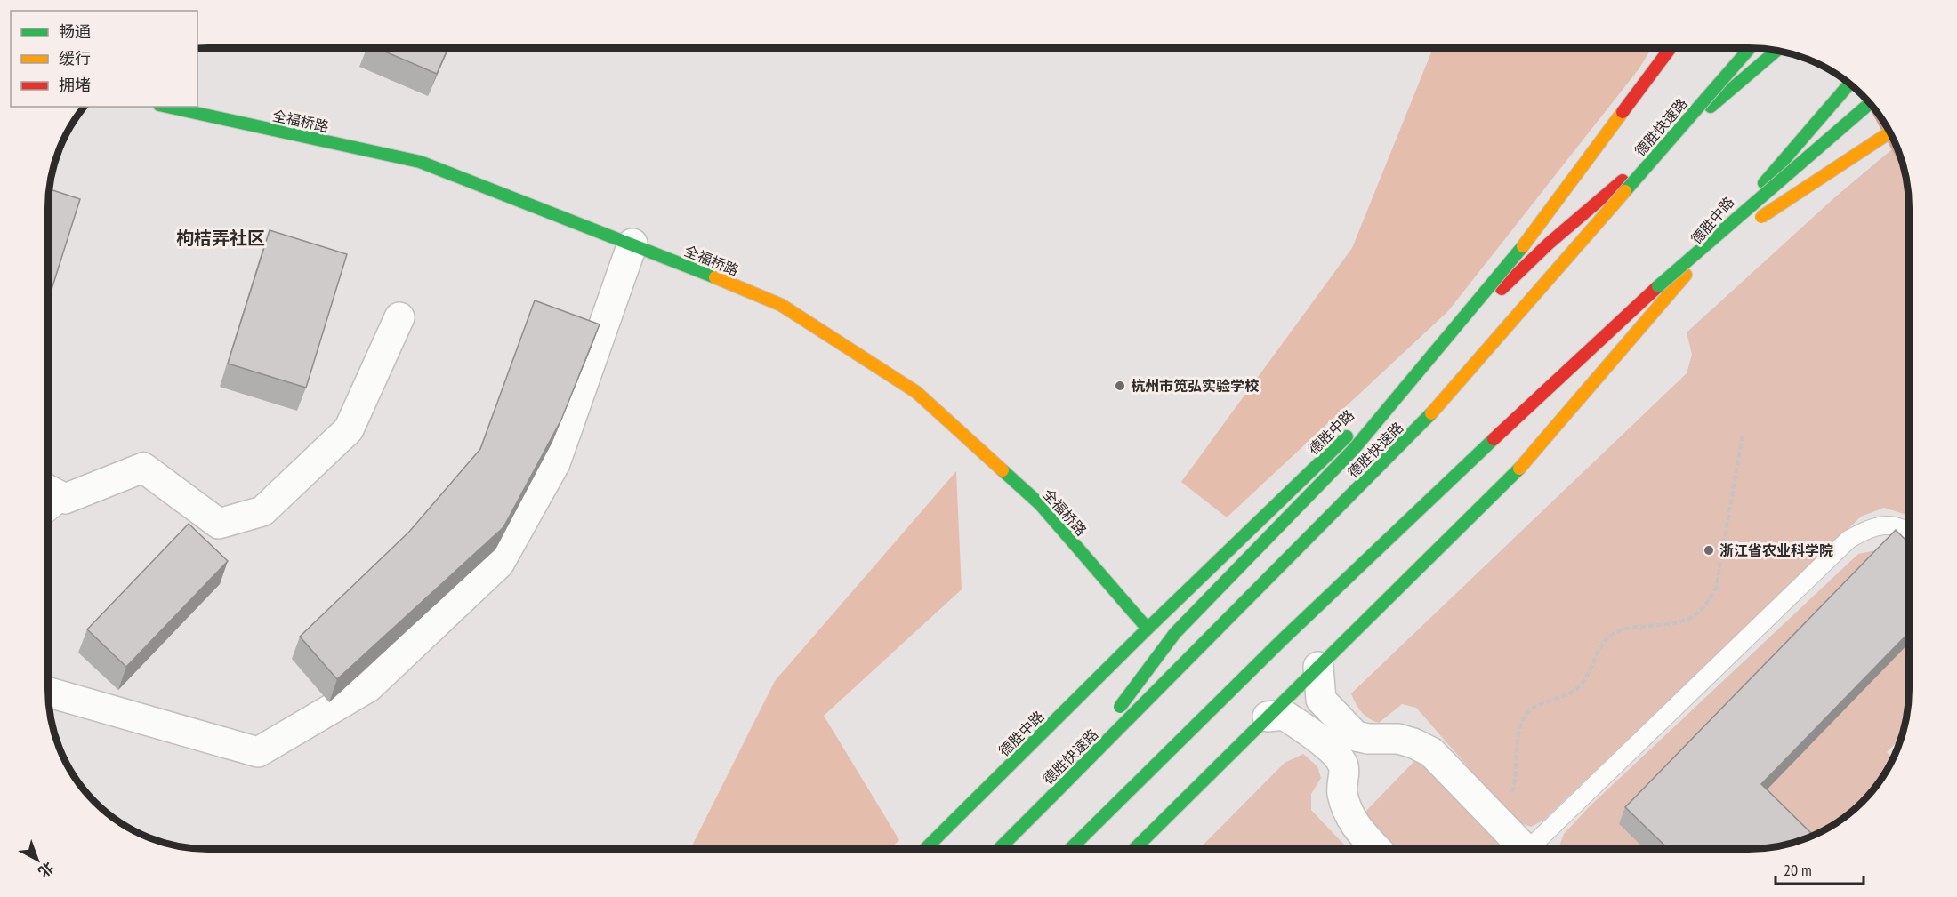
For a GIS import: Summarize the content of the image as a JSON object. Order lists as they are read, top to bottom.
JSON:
{
  "streets": {
    "main road": ["全福桥路", "德胜快速路", "德胜中路"]
  },
  "crossings": [
    ["全福桥路", "德胜中路"]
  ],
  "districts": ["枸桔弄社区"],
  "places": ["杭州市笕弘实验学校", "浙江省农业科学院"],
  "legend": ["畅通", "缓行", "拥堵"],
  "scale_bar": "20 m",
  "north": "bottom right"
}
